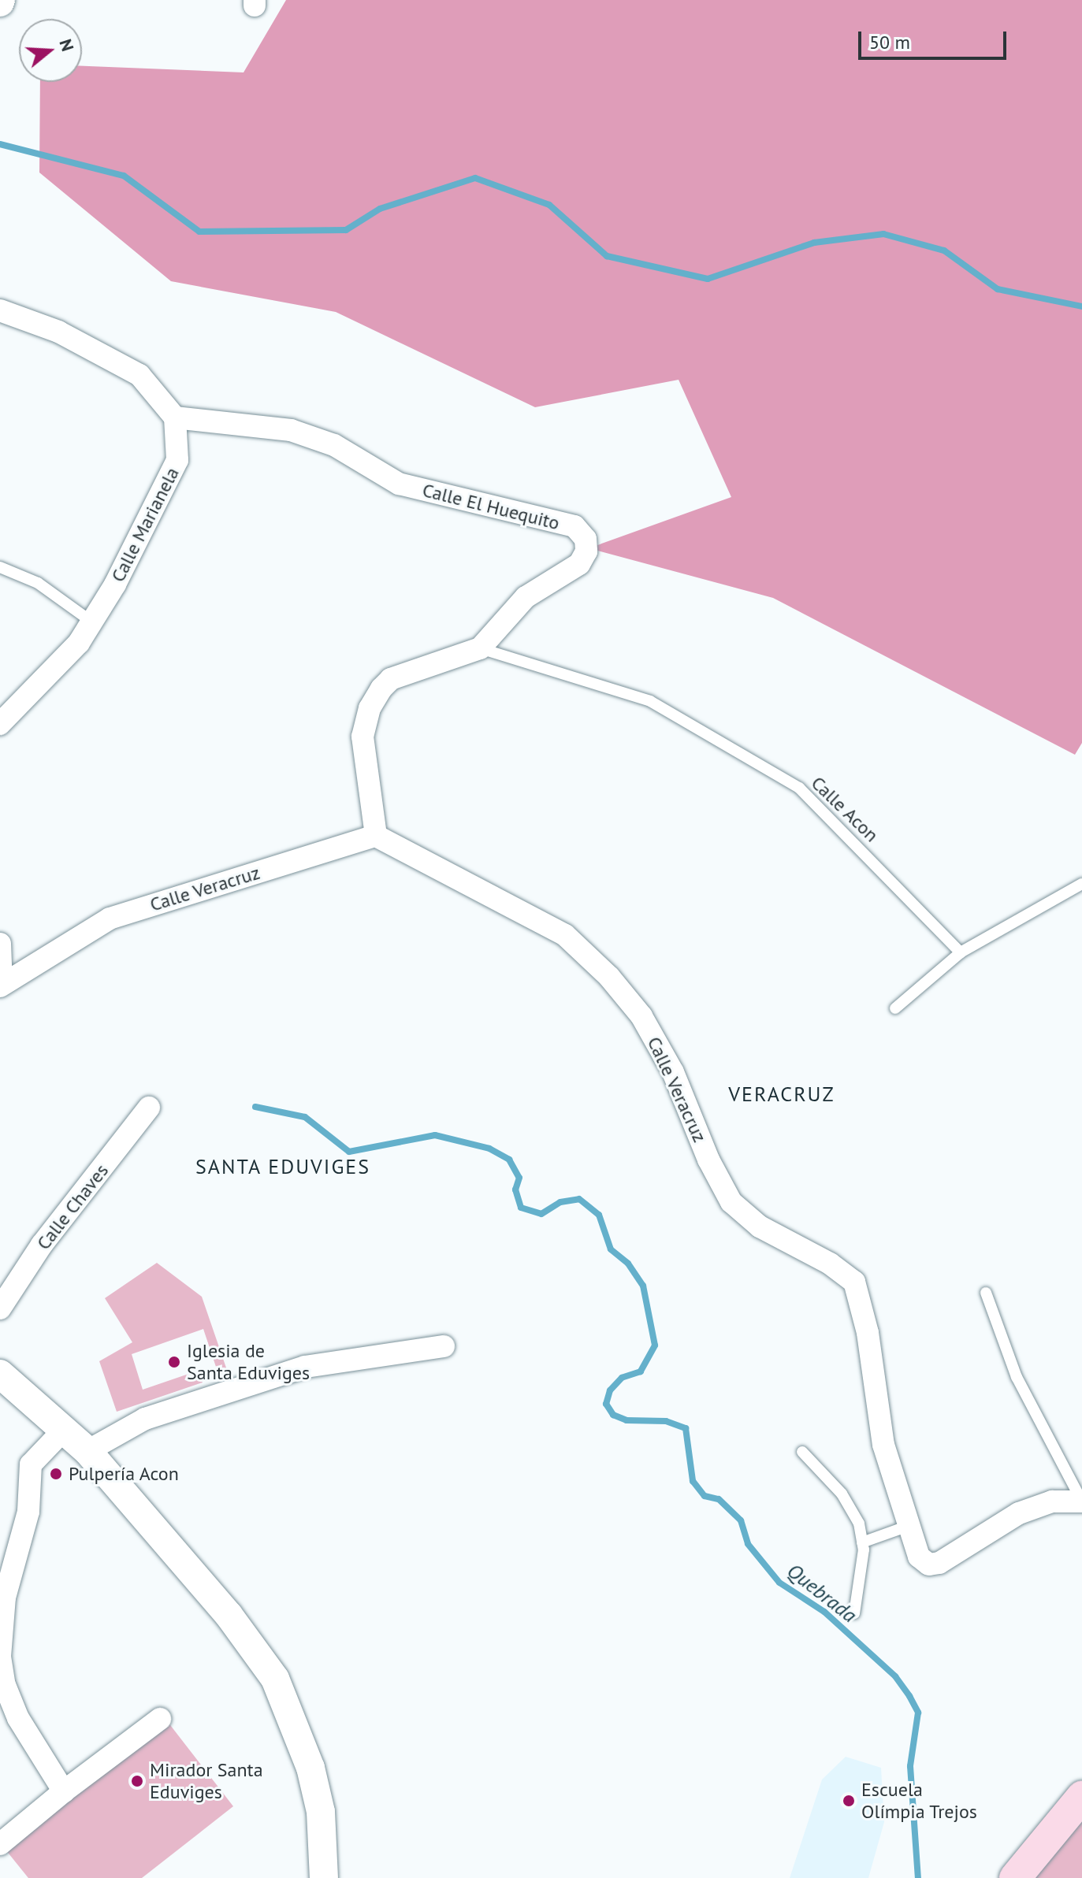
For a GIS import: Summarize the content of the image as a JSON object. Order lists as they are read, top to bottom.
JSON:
{
  "streets": {
    "street": [
      "Calle El Huequito",
      "Calle Marianela",
      "Calle Veracruz",
      "Calle Chaves"
    ],
    "lane": ["Calle Acon"]
  },
  "crossings": [
    ["Calle El Huequito", "Calle Marianela"],
    ["Calle El Huequito", "Calle Acon"],
    ["Calle El Huequito", "Calle Veracruz"]
  ],
  "districts": ["VERACRUZ", "SANTA EDUVIGES"],
  "water": ["Quebrada"],
  "places": [
    "Iglesia de Santa Eduviges",
    "Pulpería Acon",
    "Mirador Santa Eduviges",
    "Escuela Olímpia Trejos"
  ],
  "scale_bar": "50 m",
  "north": "right"
}
